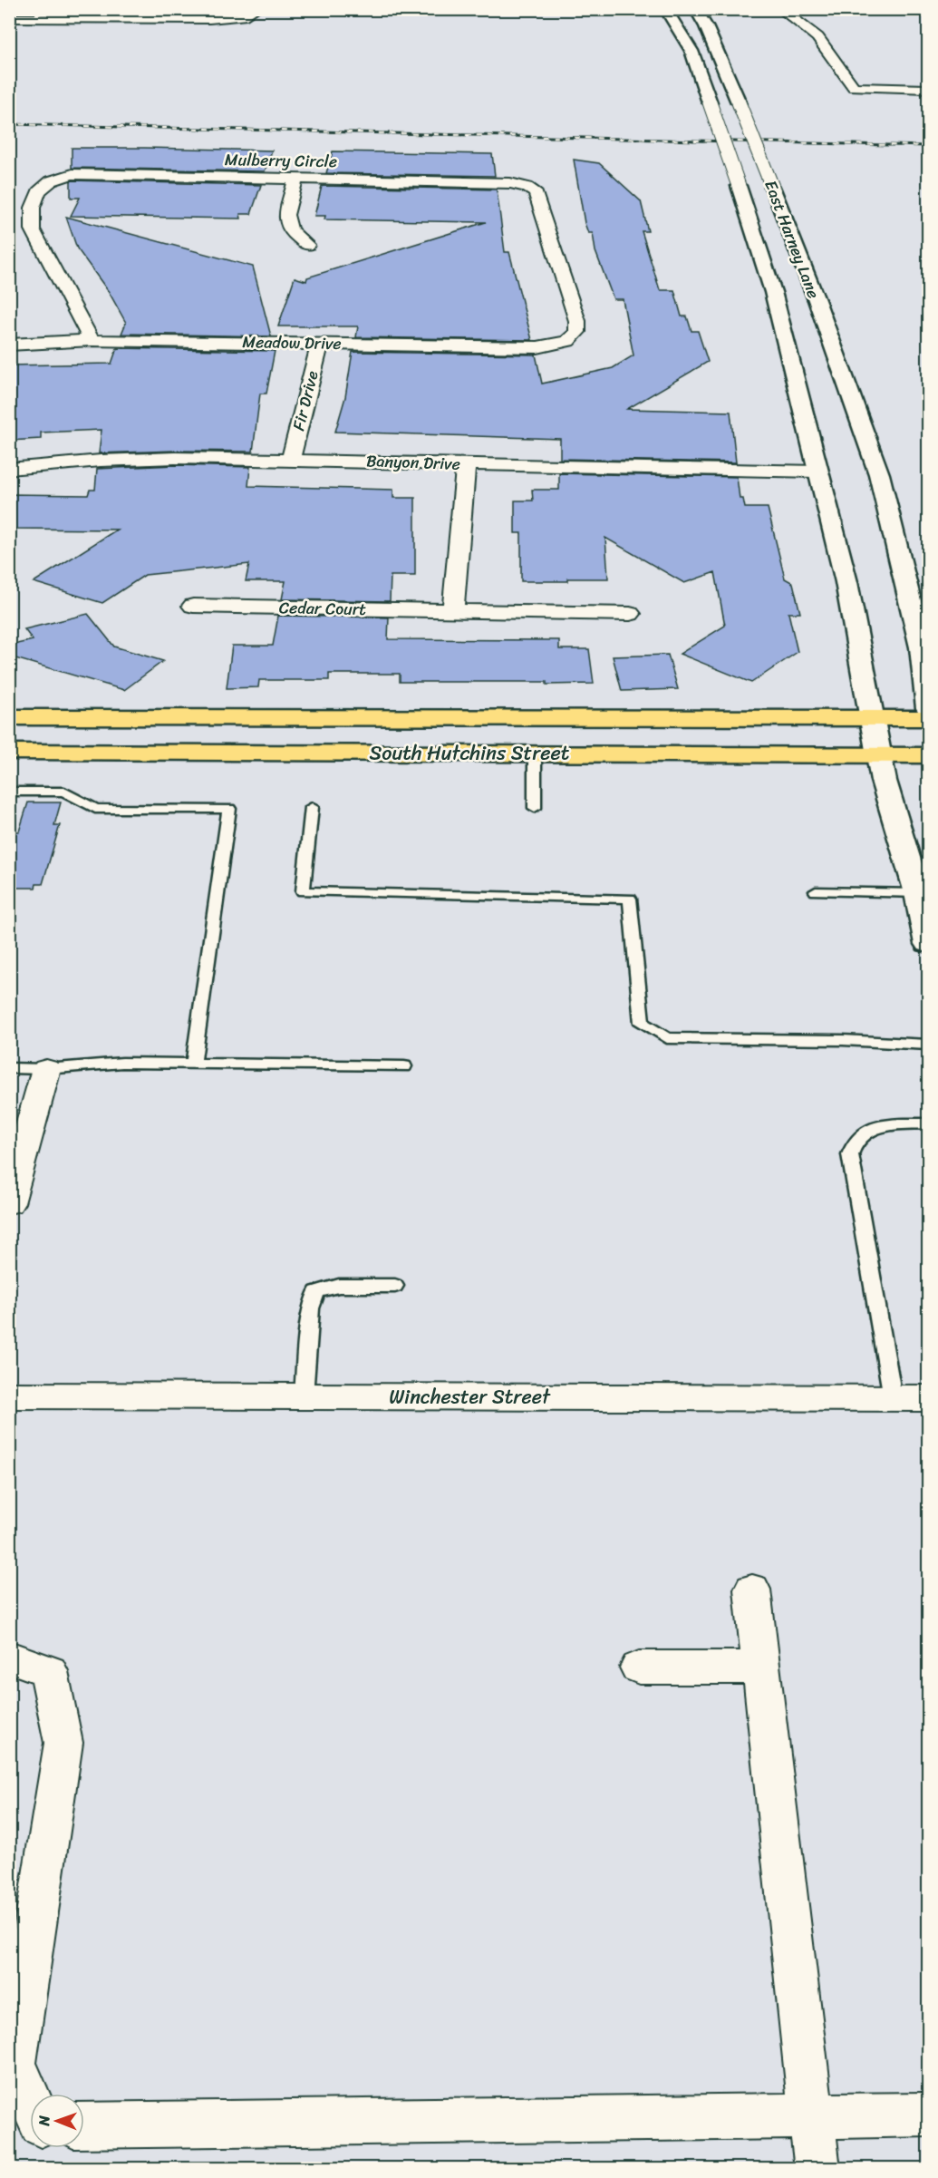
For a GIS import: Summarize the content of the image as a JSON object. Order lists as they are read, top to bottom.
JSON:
{
  "streets": {
    "main road": ["East Harney Lane", "South Hutchins Street"],
    "street": [
      "Mulberry Circle",
      "Meadow Drive",
      "Fir Drive",
      "Banyon Drive",
      "Cedar Court",
      "Winchester Street"
    ]
  },
  "crossings": [
    ["Mulberry Circle", "Meadow Drive"],
    ["East Harney Lane", "Banyon Drive"],
    ["East Harney Lane", "South Hutchins Street"],
    ["Meadow Drive", "Fir Drive"],
    ["Fir Drive", "Banyon Drive"]
  ],
  "north": "left"
}
